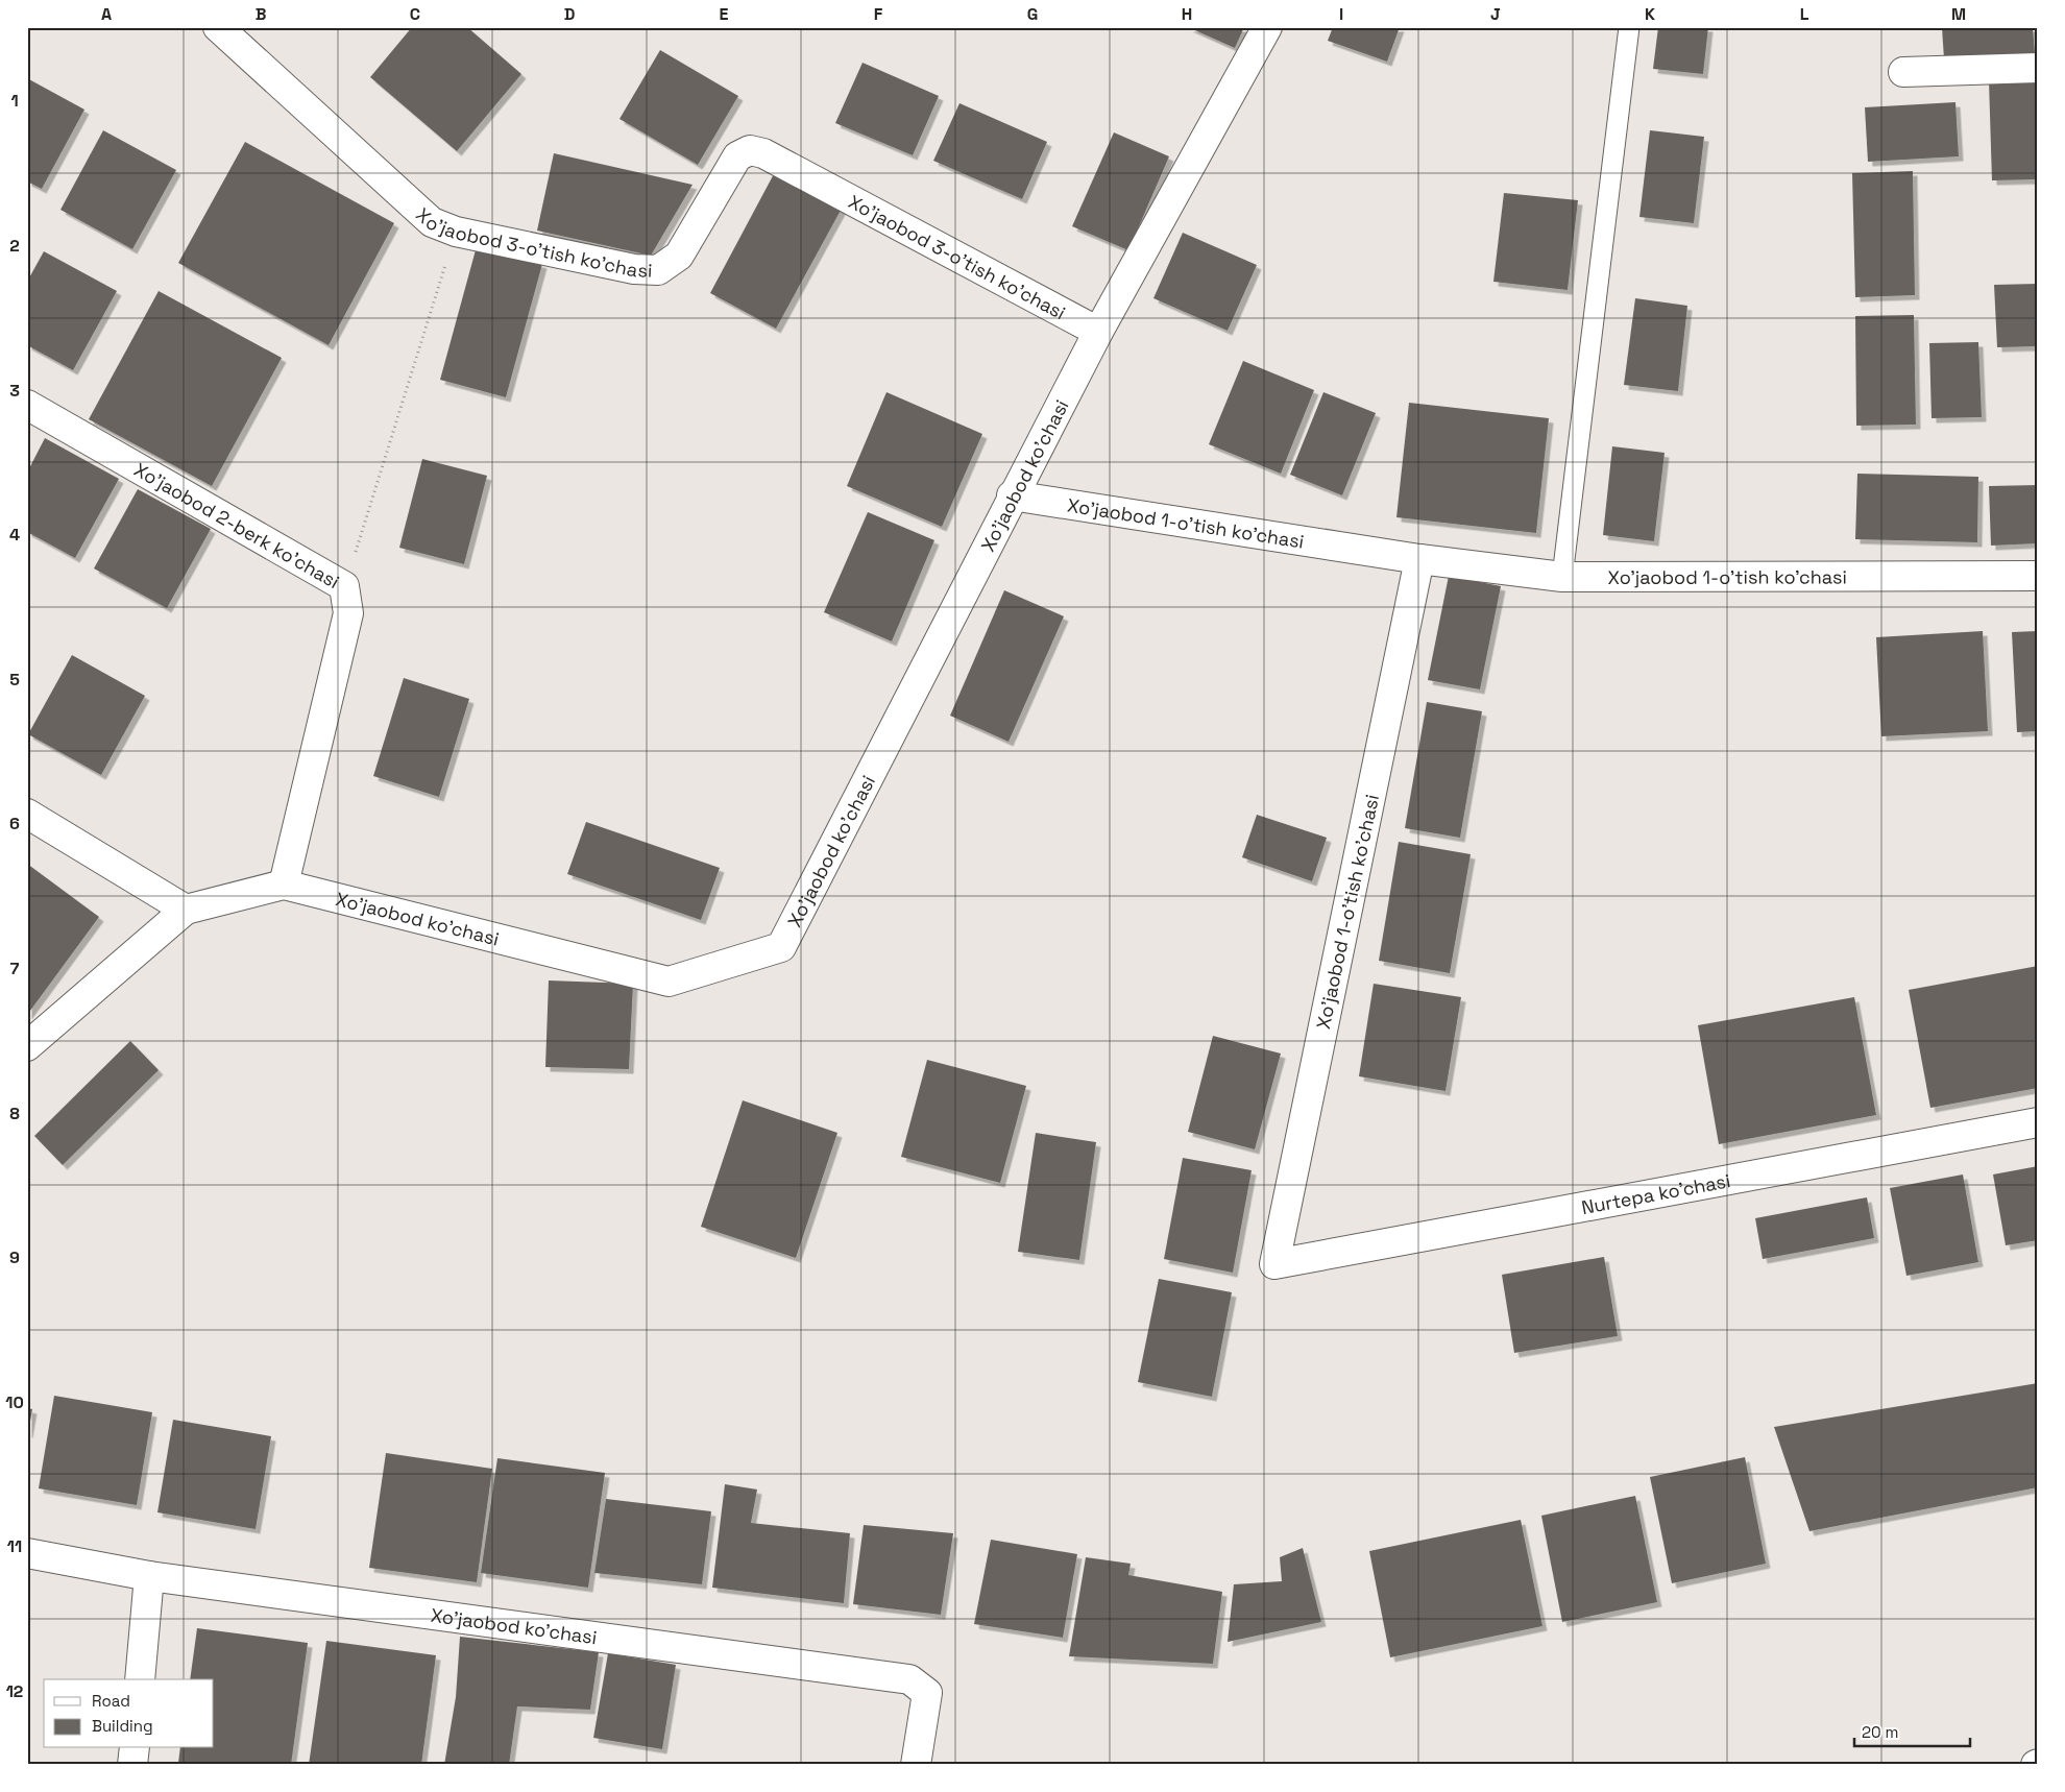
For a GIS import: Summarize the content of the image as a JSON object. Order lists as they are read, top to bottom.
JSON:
{
  "streets": {
    "street": [
      "Xo'jaobod 3-o'tish ko'chasi",
      "Xo'jaobod ko'chasi",
      "Xo'jaobod 1-o'tish ko'chasi",
      "Xo'jaobod 2-berk ko'chasi",
      "Nurtepa ko'chasi"
    ]
  },
  "crossings": [
    ["Xo'jaobod 3-o'tish ko'chasi", "Xo'jaobod ko'chasi"],
    ["Xo'jaobod ko'chasi", "Xo'jaobod 1-o'tish ko'chasi"],
    ["Xo'jaobod ko'chasi", "Xo'jaobod 2-berk ko'chasi"],
    ["Xo'jaobod 1-o'tish ko'chasi", "Nurtepa ko'chasi"]
  ],
  "legend": ["Road", "Building"],
  "scale_bar": "20 m",
  "grid": {
    "columns": [
      "A",
      "B",
      "C",
      "D",
      "E",
      "F",
      "G",
      "H",
      "I",
      "J",
      "K",
      "L",
      "M"
    ],
    "rows": [
      "1",
      "2",
      "3",
      "4",
      "5",
      "6",
      "7",
      "8",
      "9",
      "10",
      "11",
      "12"
    ]
  }
}
